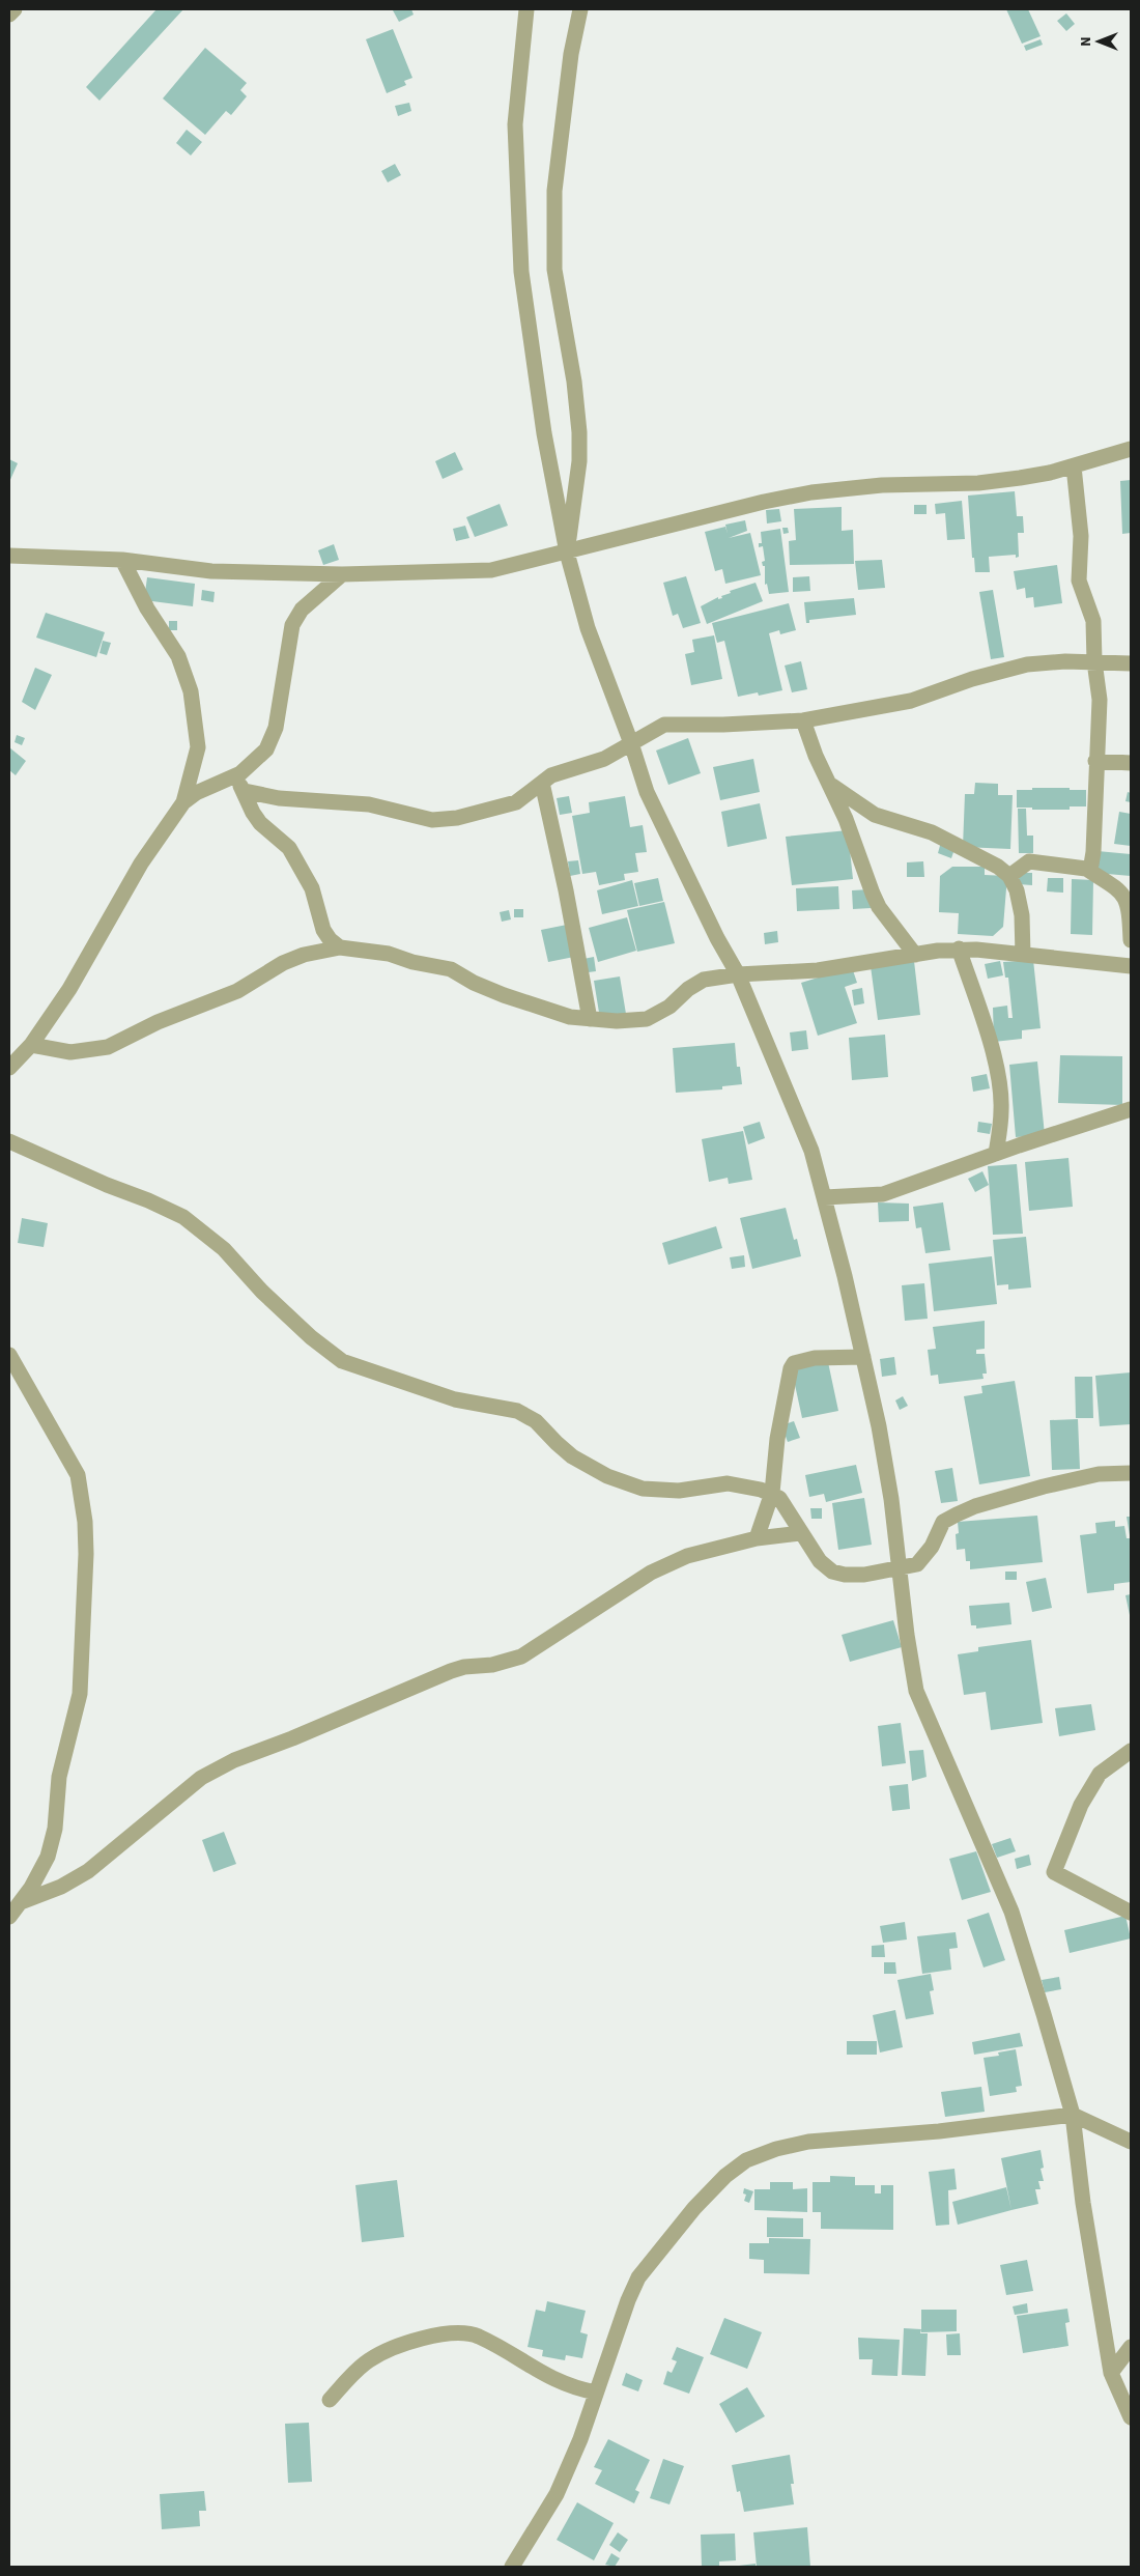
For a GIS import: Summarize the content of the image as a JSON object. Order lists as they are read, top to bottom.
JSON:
{
  "north": "left"
}
